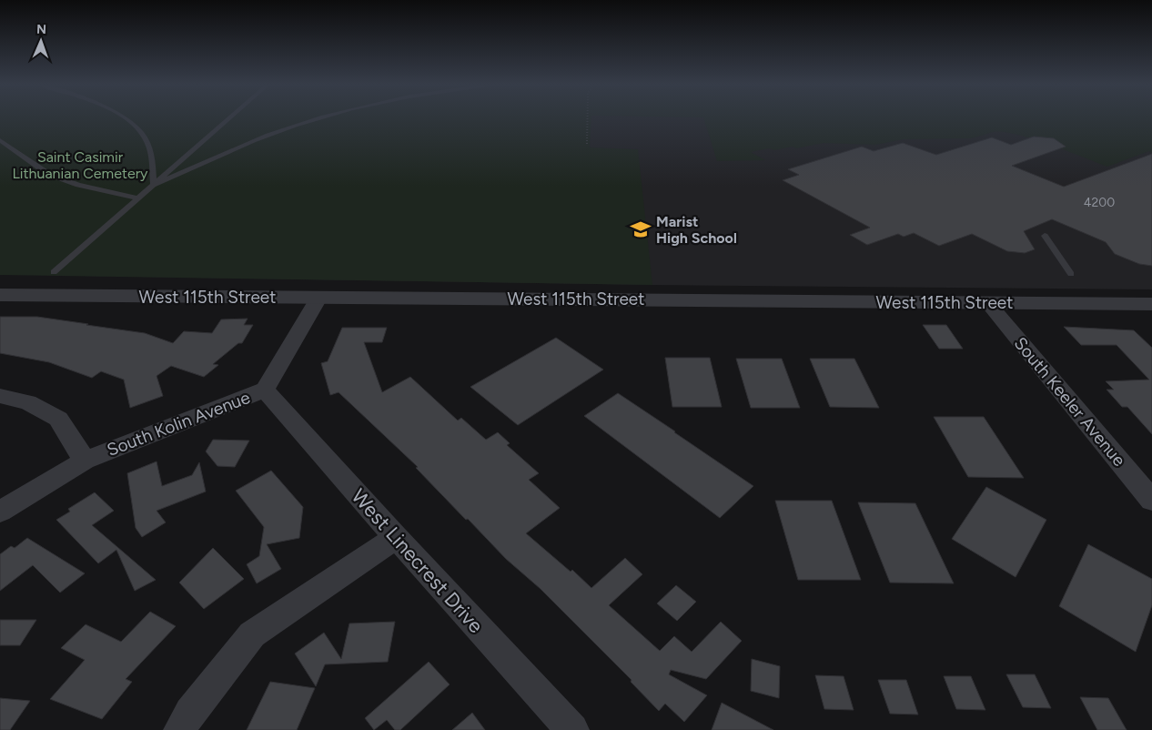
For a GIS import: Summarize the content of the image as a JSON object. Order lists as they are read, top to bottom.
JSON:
{
  "streets": {
    "street": [
      "West 115th Street",
      "South Keeler Avenue",
      "South Kolin Avenue",
      "West Linecrest Drive"
    ]
  },
  "crossings": [
    ["West 115th Street", "South Keeler Avenue"],
    ["West 115th Street", "South Kolin Avenue"],
    ["South Kolin Avenue", "West Linecrest Drive"]
  ],
  "parks": ["Saint Casimir Lithuanian Cemetery"],
  "places": {
    "school or university": ["Marist High School"]
  },
  "house_numbers": ["4200"],
  "north": "top"
}
